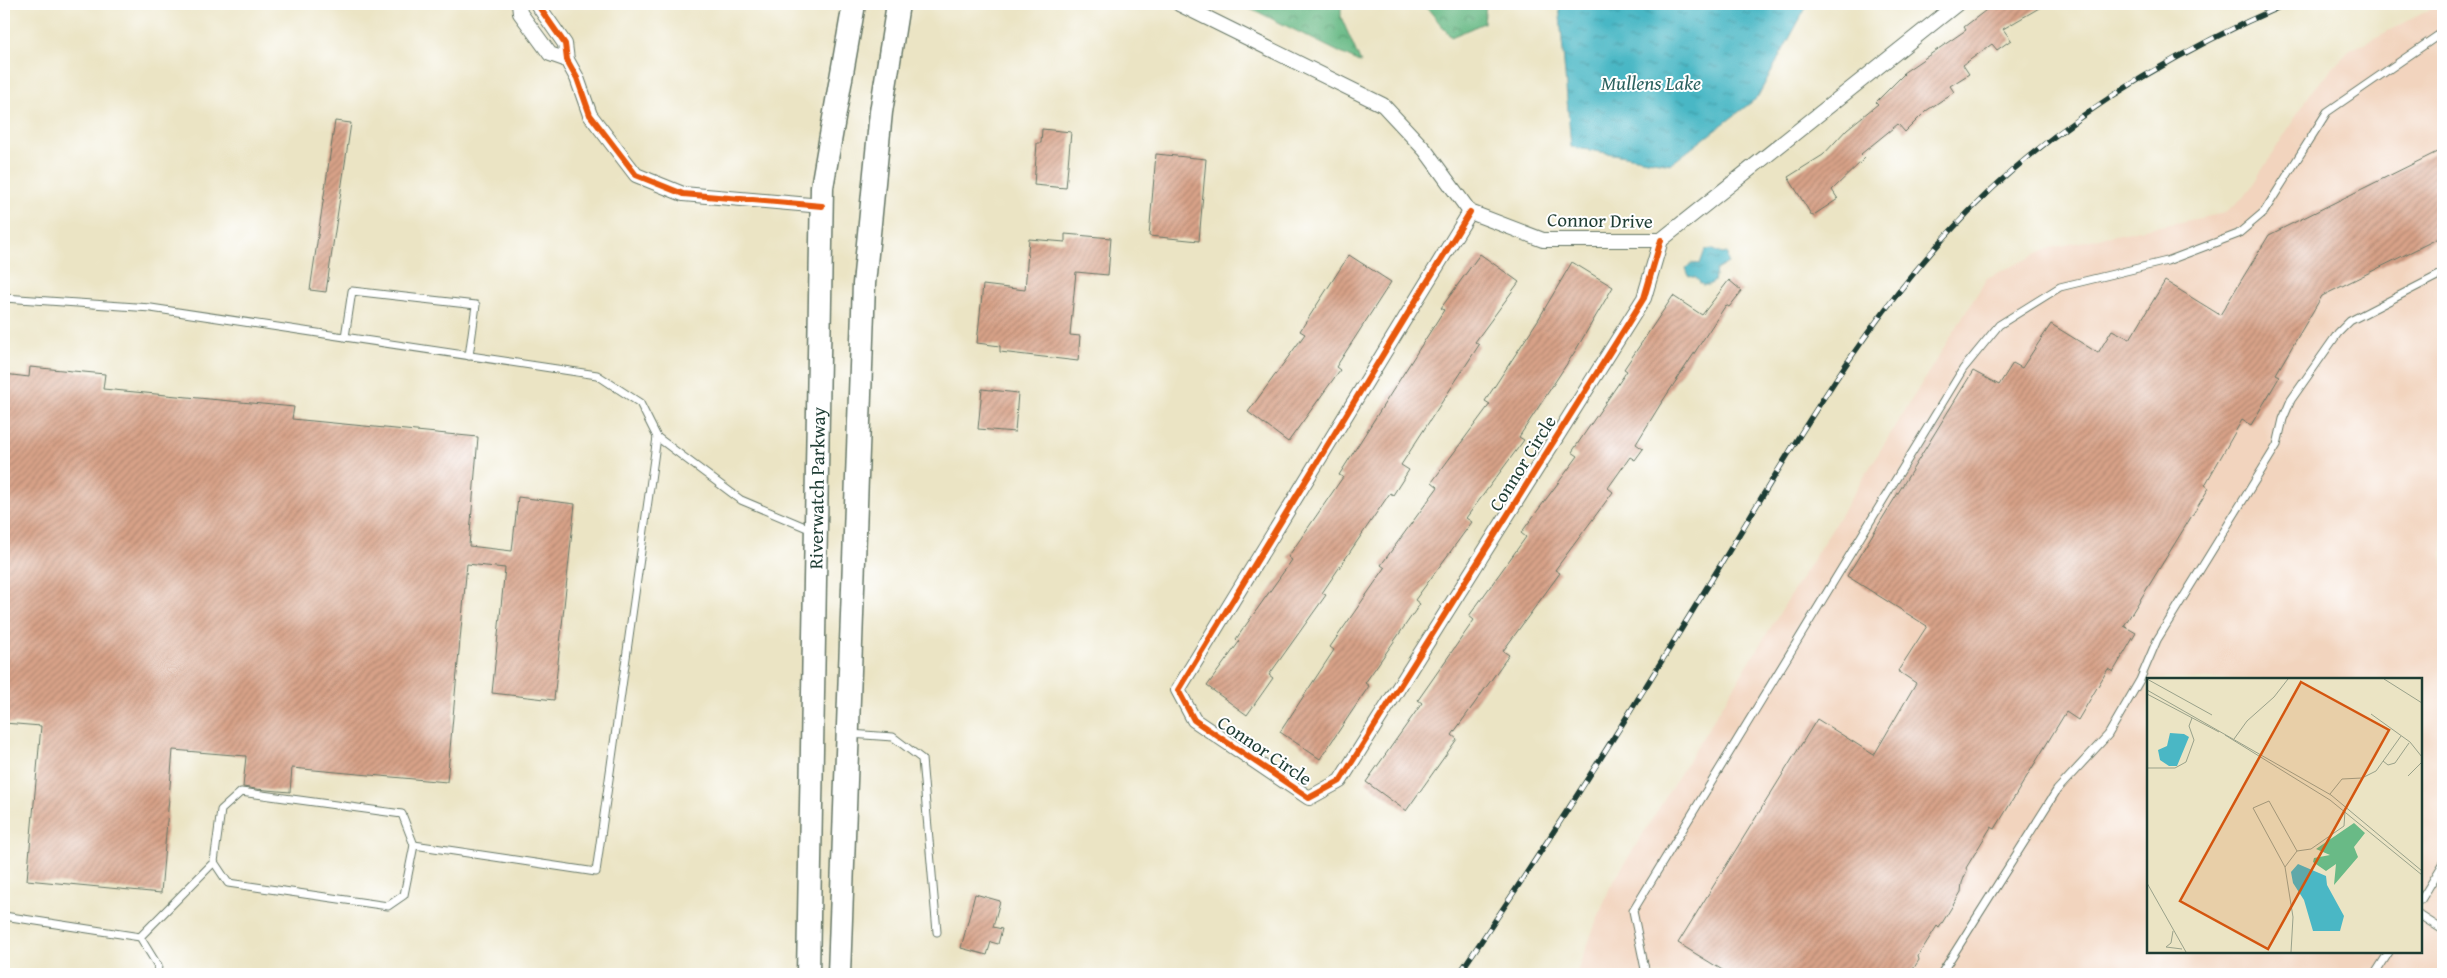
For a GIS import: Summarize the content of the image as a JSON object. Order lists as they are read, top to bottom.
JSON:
{
  "streets": {
    "main road": ["Riverwatch Parkway"],
    "street": ["Connor Drive", "Connor Circle"]
  },
  "crossings": [
    ["Connor Drive", "Connor Circle"]
  ],
  "water": ["Mullens Lake"]
}
